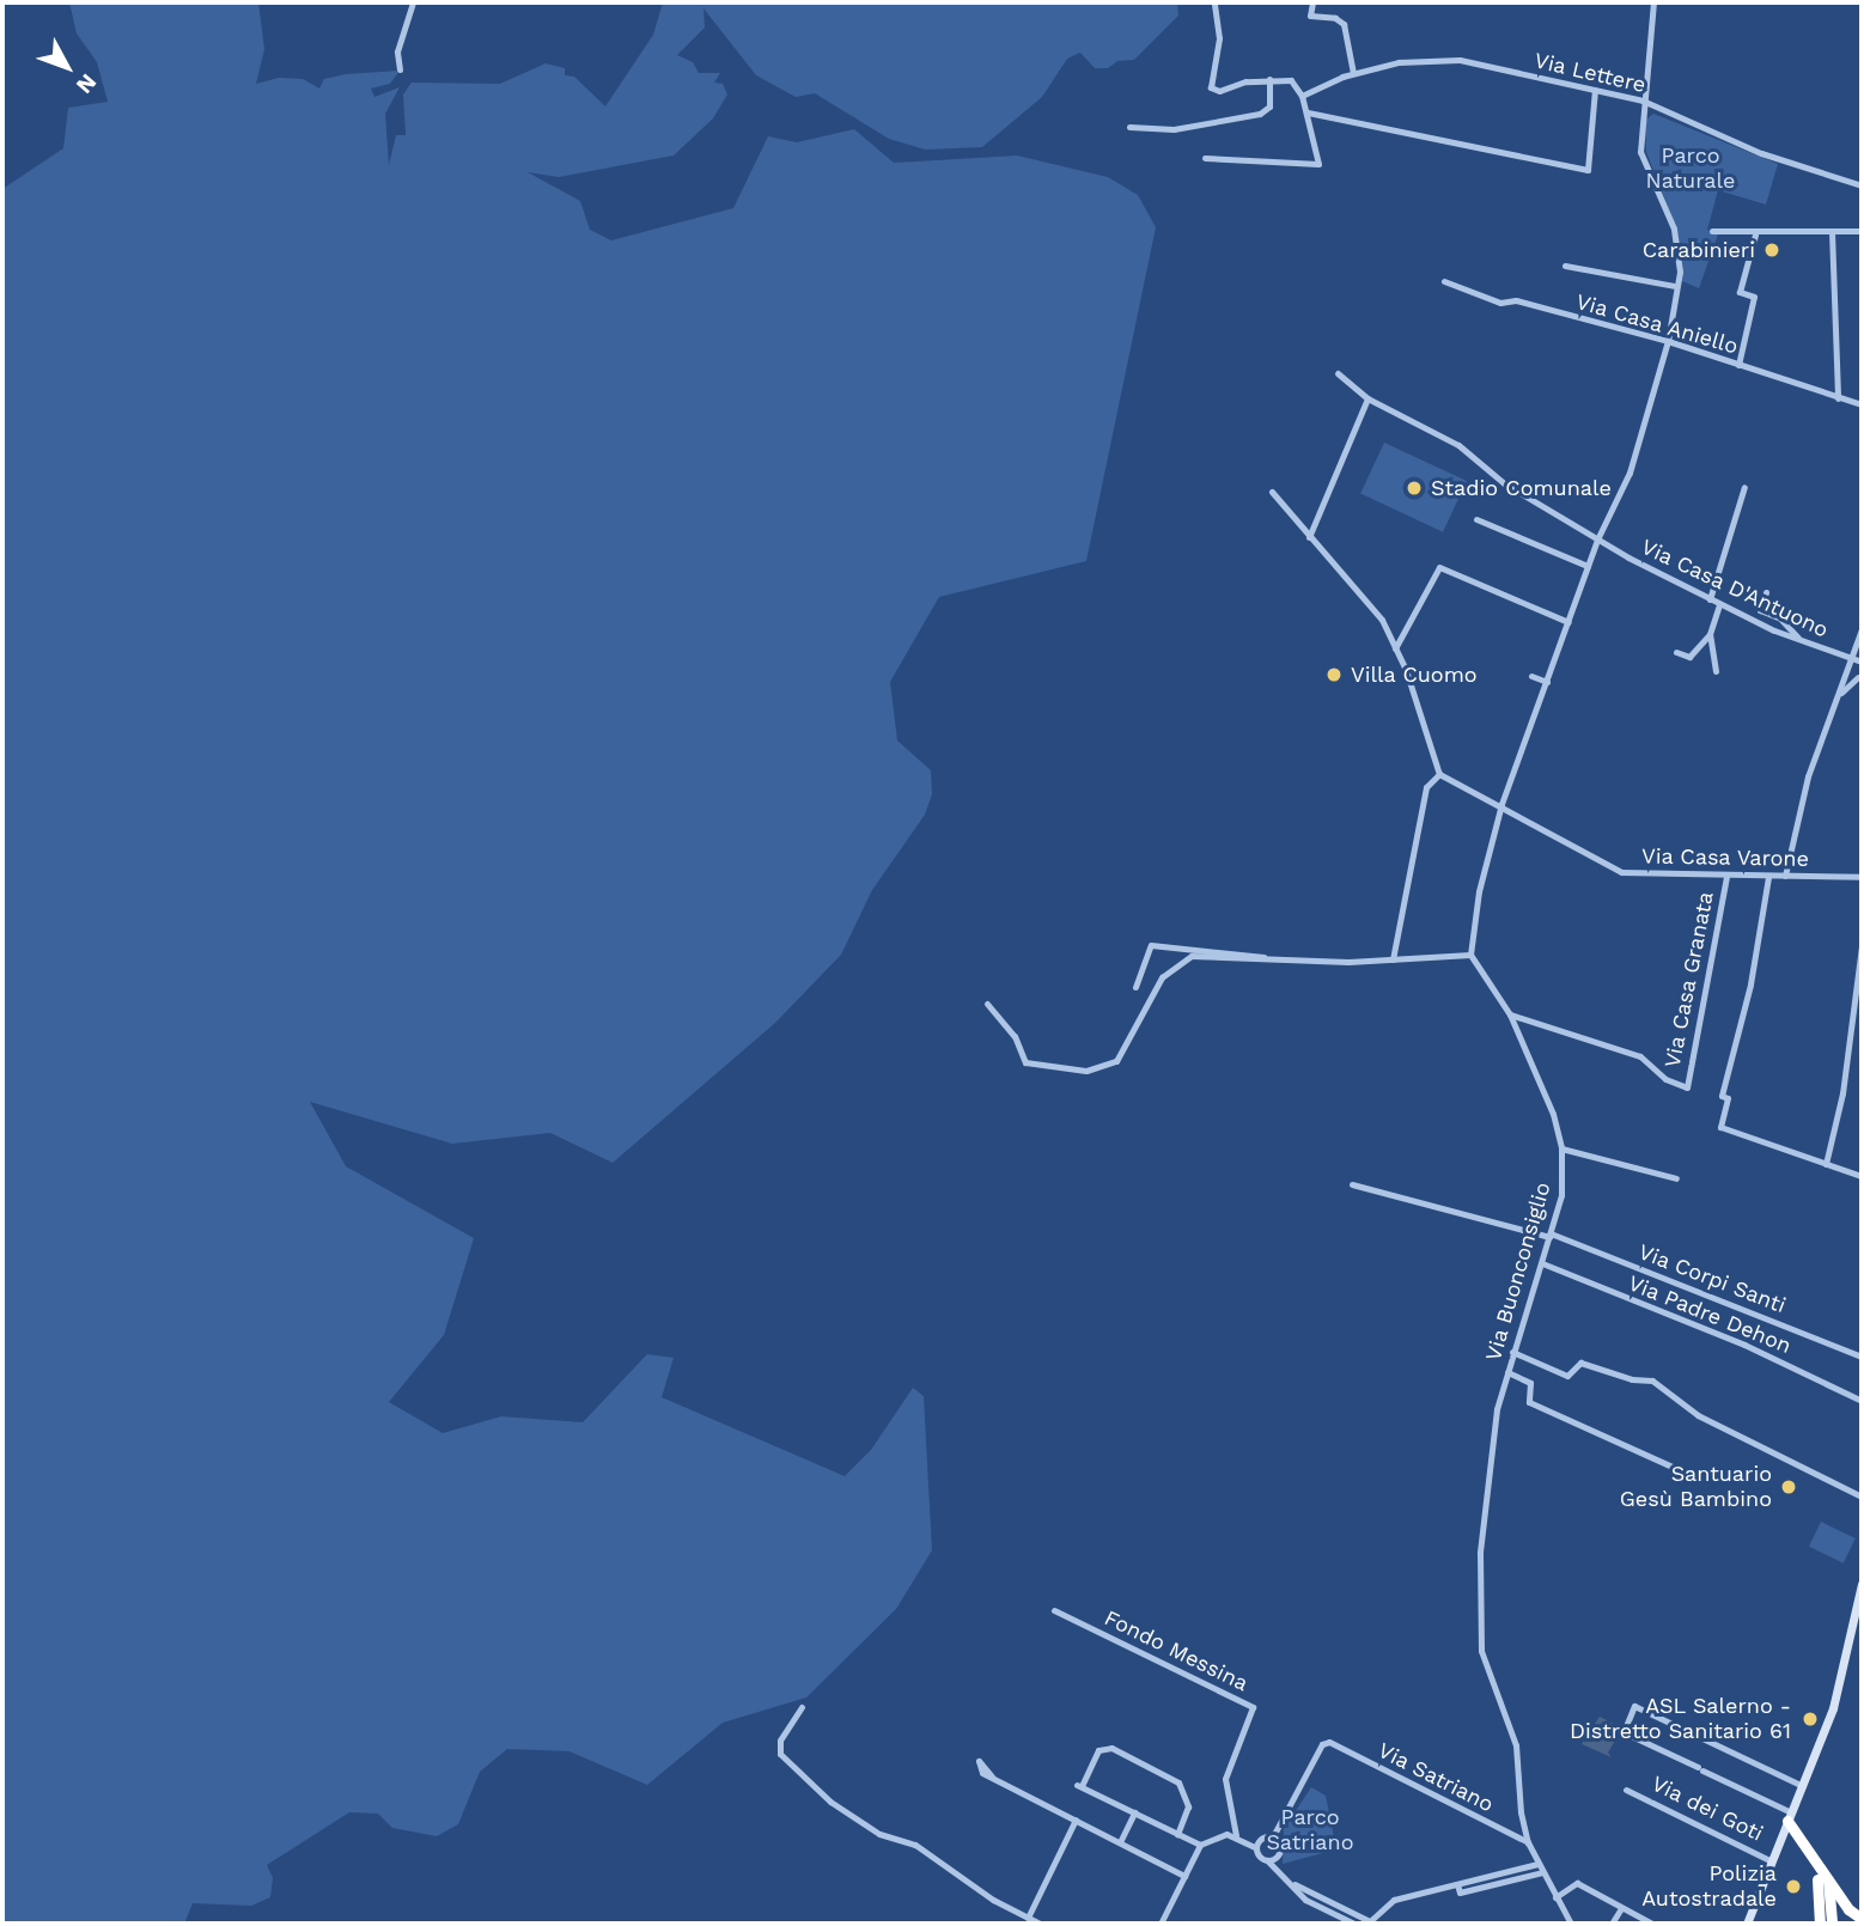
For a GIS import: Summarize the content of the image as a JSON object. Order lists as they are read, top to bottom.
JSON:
{
  "streets": {
    "main road": ["Via dei Goti"],
    "street": [
      "Via Lettere",
      "Via Casa Aniello",
      "Via Casa D'Antuono",
      "Via Casa Varone",
      "Via Casa Granata",
      "Via Buonconsiglio",
      "Via Corpi Santi",
      "Via Padre Dehon",
      "Fondo Messina",
      "Via Satriano"
    ]
  },
  "crossings": [
    ["Via Casa Varone", "Via Casa Granata"],
    ["Via Casa Granata", "Via Buonconsiglio"],
    ["Via Buonconsiglio", "Via Corpi Santi"],
    ["Via Buonconsiglio", "Via Padre Dehon"],
    ["Via Buonconsiglio", "Via Satriano"]
  ],
  "parks": ["Parco Naturale", "Parco Satriano"],
  "places": [
    "Carabinieri",
    "Stadio Comunale",
    "Villa Cuomo",
    "Santuario Gesù Bambino",
    "ASL Salerno - Distretto Sanitario 61",
    "Polizia Autostradale"
  ],
  "north": "bottom right"
}
